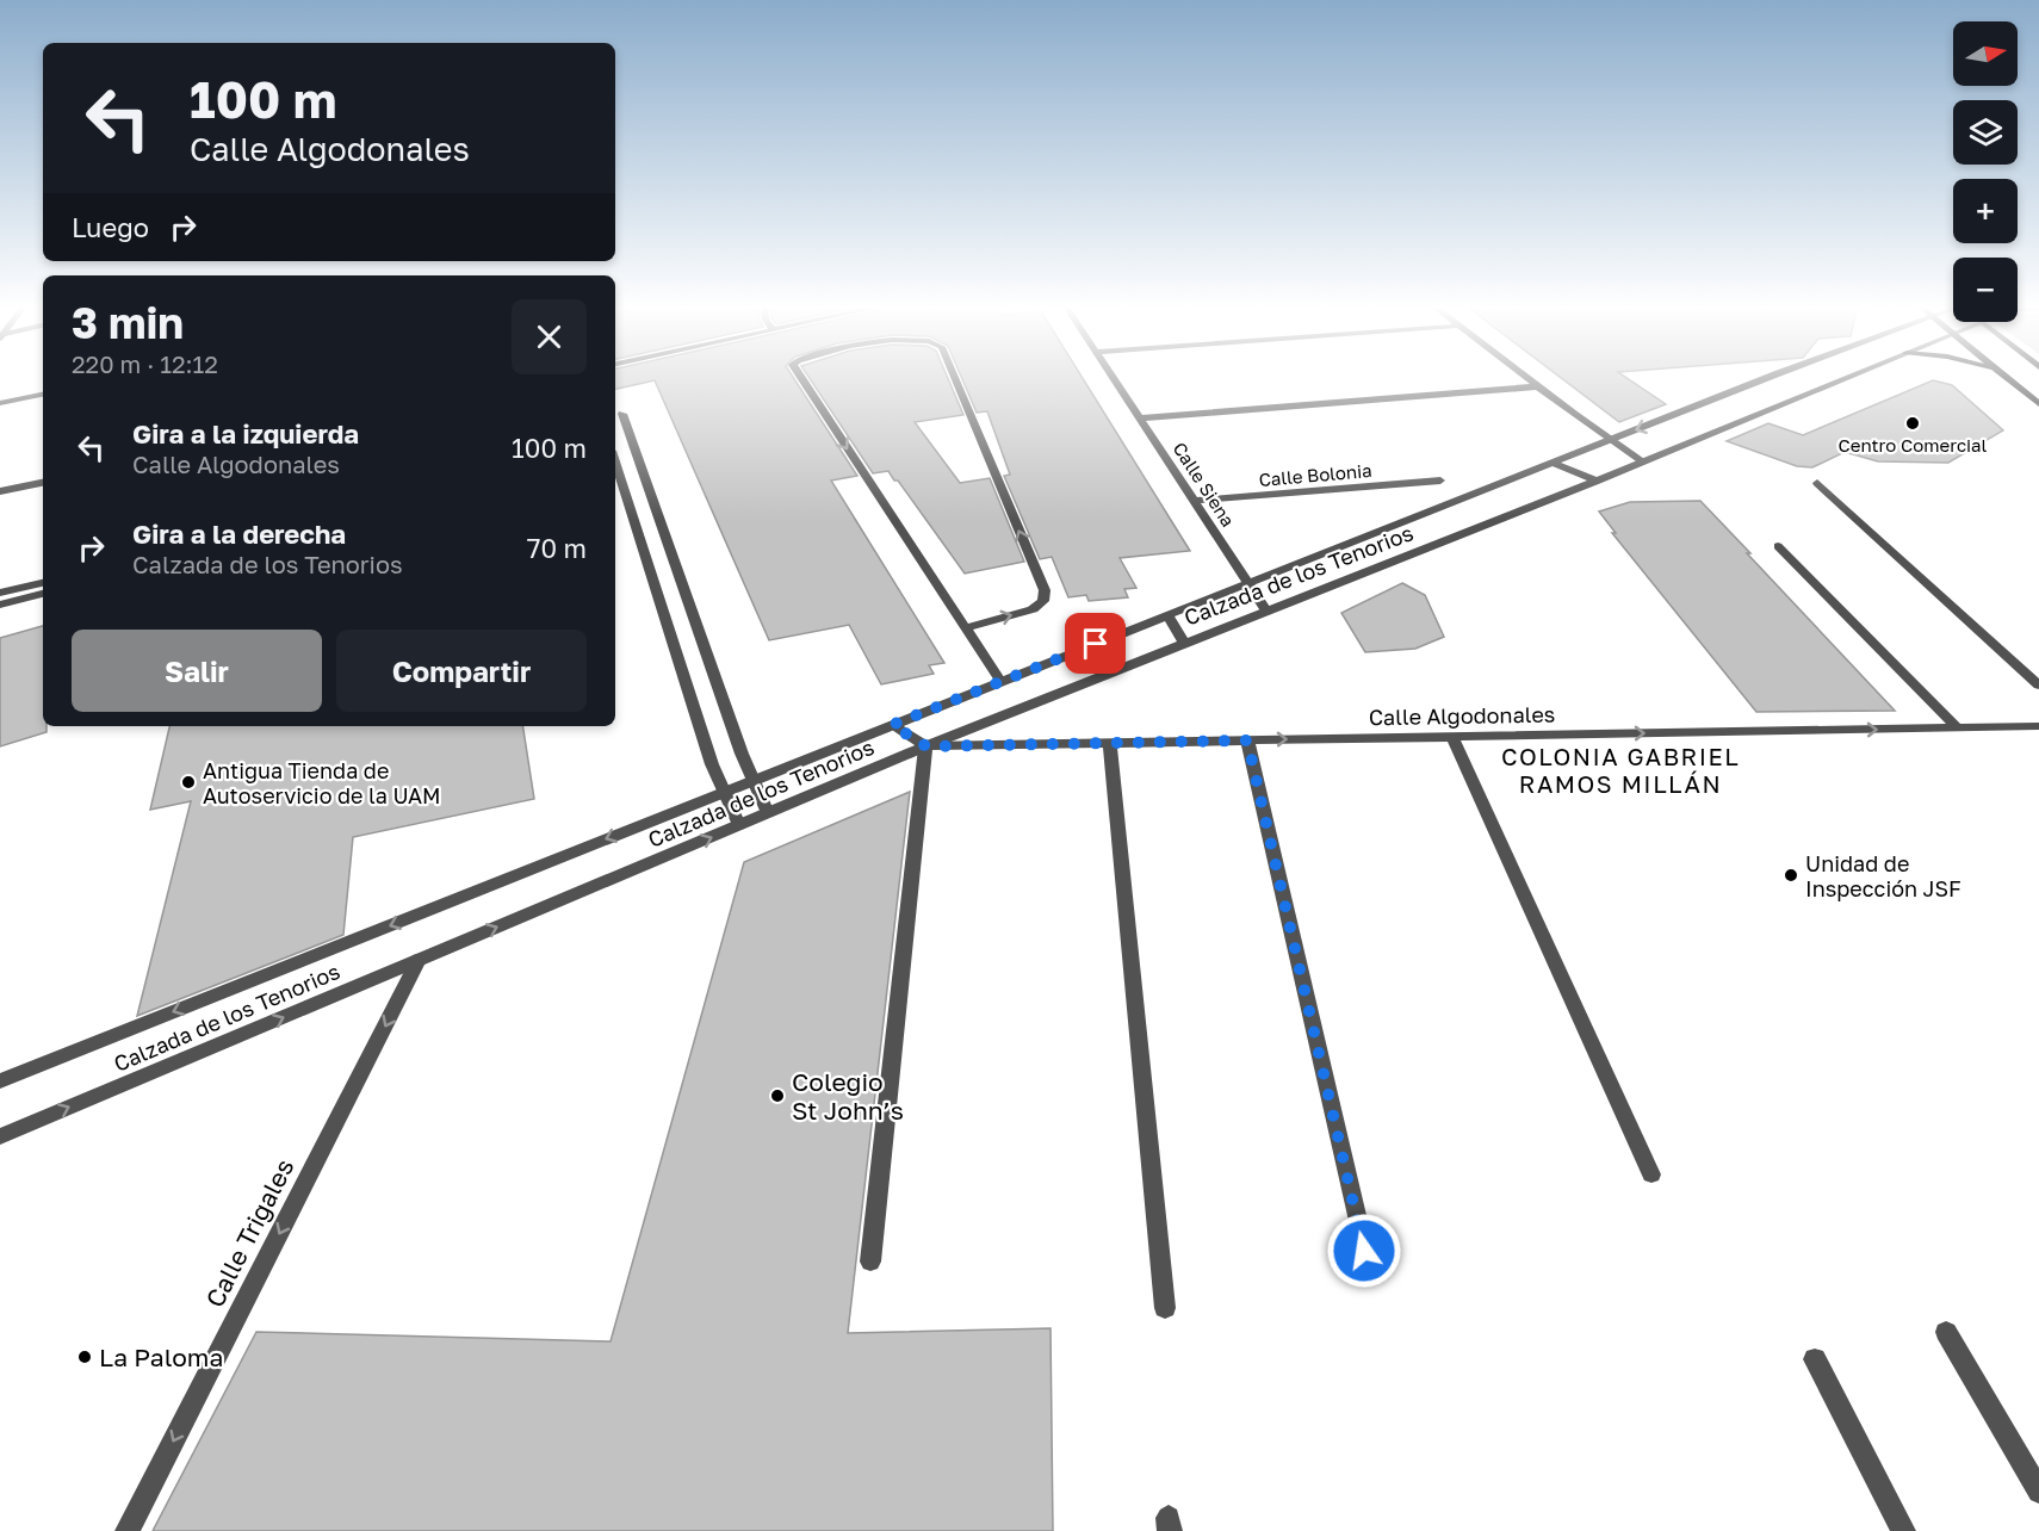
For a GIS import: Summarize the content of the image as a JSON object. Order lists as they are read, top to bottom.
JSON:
{
  "streets": {
    "street": [
      "Calle Bolonia",
      "Calle Siena",
      "Calzada de los Tenorios",
      "Calle Algodonales",
      "Calle Trigales"
    ]
  },
  "crossings": [
    ["Calle Bolonia", "Calle Siena"],
    ["Calle Siena", "Calzada de los Tenorios"],
    ["Calzada de los Tenorios", "Calle Algodonales"],
    ["Calzada de los Tenorios", "Calle Trigales"]
  ],
  "one_way": ["Calle Algodonales", "Calle Trigales"],
  "districts": ["COLONIA GABRIEL RAMOS MILLÁN"],
  "places": [
    "Centro Comercial",
    "Antigua Tienda de Autoservicio de la UAM",
    "Unidad de Inspección JSF",
    "Colegio St John’s",
    "La Paloma"
  ],
  "north": "right",
  "page": {
    "map_buttons": ["+", "−"],
    "turn": ["100 m", "Calle Algodonales"],
    "then": "Luego",
    "heading": ["3 min", "220 m · 12:12"],
    "list": [
      {
        "name": "Gira a la izquierda",
        "note": "Calle Algodonales",
        "value": "100 m"
      },
      {
        "name": "Gira a la derecha",
        "note": "Calzada de los Tenorios",
        "value": "70 m"
      }
    ],
    "buttons": ["Salir", "Compartir"]
  }
}
